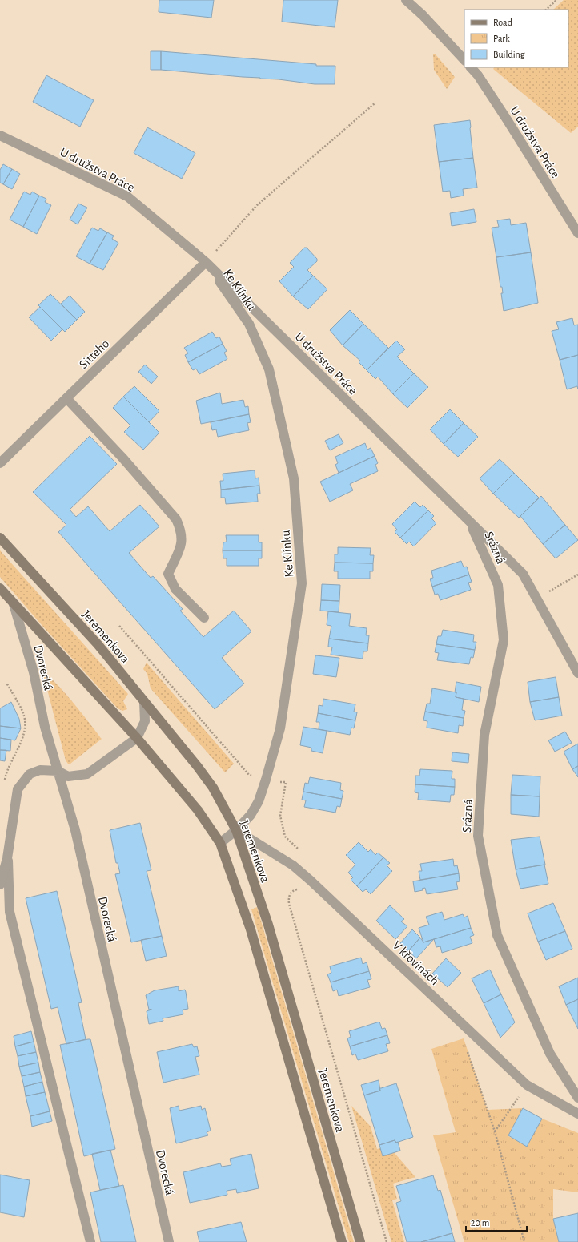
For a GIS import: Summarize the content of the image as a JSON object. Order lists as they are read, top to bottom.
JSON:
{
  "streets": {
    "street": [
      "U družstva Práce",
      "Ke Klínku",
      "Sitteho",
      "Srázná",
      "Jeremenkova",
      "Dvorecká",
      "V křovinách"
    ]
  },
  "crossings": [
    ["U družstva Práce", "Ke Klínku"],
    ["U družstva Práce", "Sitteho"],
    ["U družstva Práce", "Srázná"],
    ["Ke Klínku", "Sitteho"],
    ["Ke Klínku", "Jeremenkova"],
    ["Ke Klínku", "V křovinách"],
    ["Jeremenkova", "V křovinách"]
  ],
  "legend": ["Road", "Park", "Building"],
  "scale_bar": "20 m"
}
